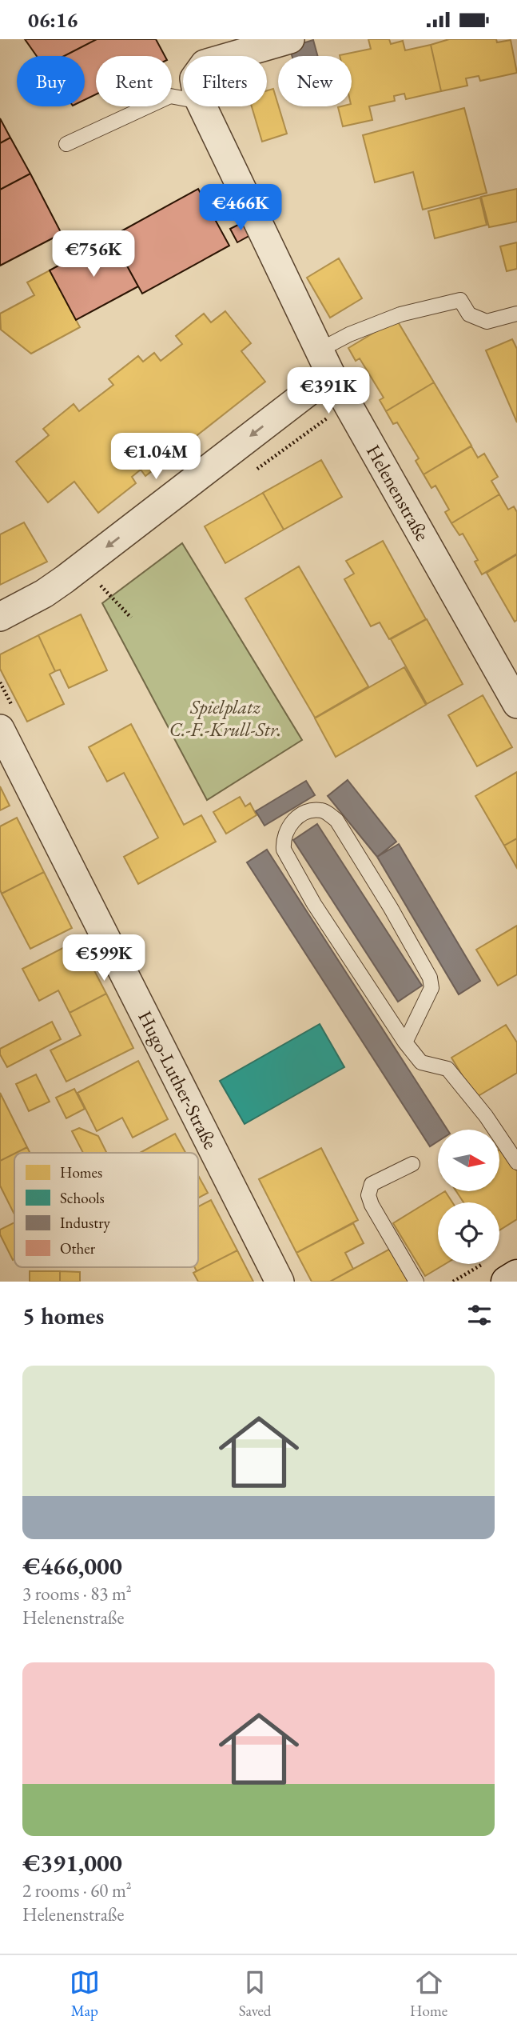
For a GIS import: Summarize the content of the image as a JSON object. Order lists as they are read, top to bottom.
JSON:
{
  "streets": {
    "street": ["Helenenstraße", "Hugo-Luther-Straße"]
  },
  "parks": ["Spielplatz C.-F.-Krull-Str."],
  "legend": [
    "Homes",
    "Schools",
    "Industry",
    "Other"
  ],
  "north": "right",
  "page": {
    "status": "06:16",
    "chip": [
      "Buy",
      "Rent",
      "Filters",
      "New"
    ],
    "price": [
      "€466K",
      "€756K",
      "€391K",
      "€1.04M",
      "€599K"
    ],
    "heading": "5 homes",
    "list": [
      {
        "name": "€466,000",
        "note": "3 rooms · 83 m² · Helenenstraße"
      },
      {
        "name": "€391,000",
        "note": "2 rooms · 60 m² · Helenenstraße"
      }
    ],
    "tabs": ["Map", "Saved", "Home"]
  }
}
